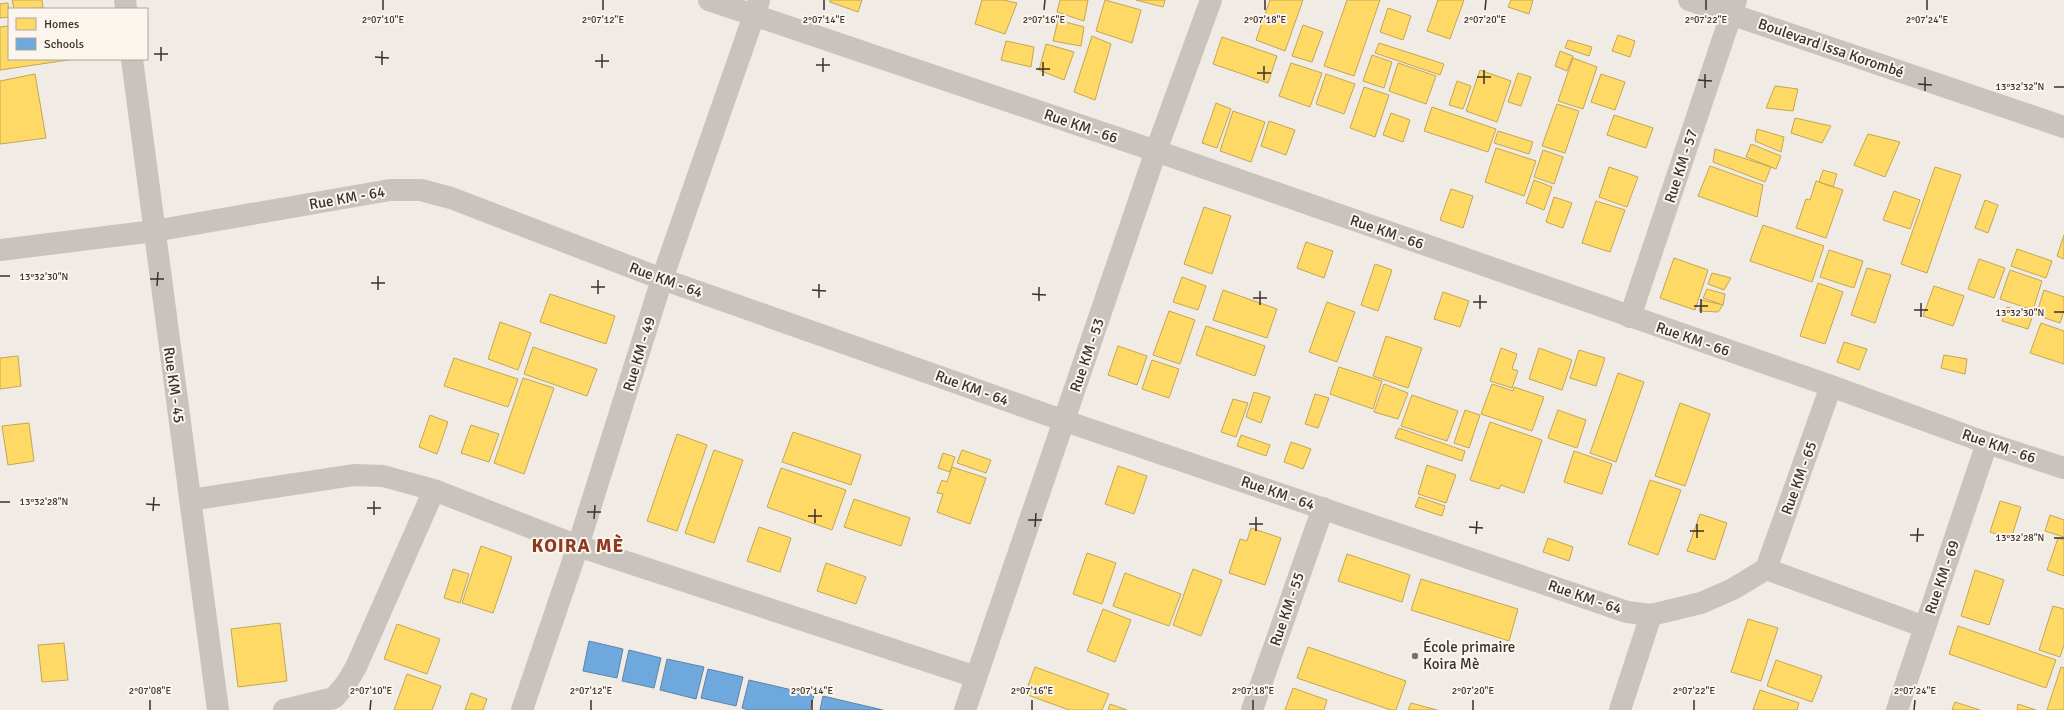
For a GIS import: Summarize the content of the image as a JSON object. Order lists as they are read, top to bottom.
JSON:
{
  "streets": {
    "street": [
      "Boulevard Issa Korombé",
      "Rue KM - 66",
      "Rue KM - 57",
      "Rue KM - 64",
      "Rue KM - 49",
      "Rue KM - 53",
      "Rue KM - 45",
      "Rue KM - 65",
      "Rue KM - 69",
      "Rue KM - 55"
    ]
  },
  "crossings": [
    ["Boulevard Issa Korombé", "Rue KM - 57"],
    ["Rue KM - 66", "Rue KM - 57"],
    ["Rue KM - 66", "Rue KM - 49"],
    ["Rue KM - 66", "Rue KM - 53"],
    ["Rue KM - 66", "Rue KM - 65"],
    ["Rue KM - 66", "Rue KM - 69"],
    ["Rue KM - 64", "Rue KM - 49"],
    ["Rue KM - 64", "Rue KM - 53"],
    ["Rue KM - 64", "Rue KM - 45"],
    ["Rue KM - 64", "Rue KM - 65"],
    ["Rue KM - 64", "Rue KM - 55"]
  ],
  "districts": ["KOIRA MÈ"],
  "places": ["École primaire Koira Mè"],
  "legend": ["Homes", "Schools"],
  "coordinates": [
    "2°07'10\"E",
    "2°07'12\"E",
    "2°07'14\"E",
    "2°07'16\"E",
    "2°07'18\"E",
    "2°07'20\"E",
    "2°07'22\"E",
    "2°07'24\"E",
    "13°32'32\"N",
    "13°32'30\"N",
    "13°32'28\"N",
    "2°07'08\"E"
  ]
}
